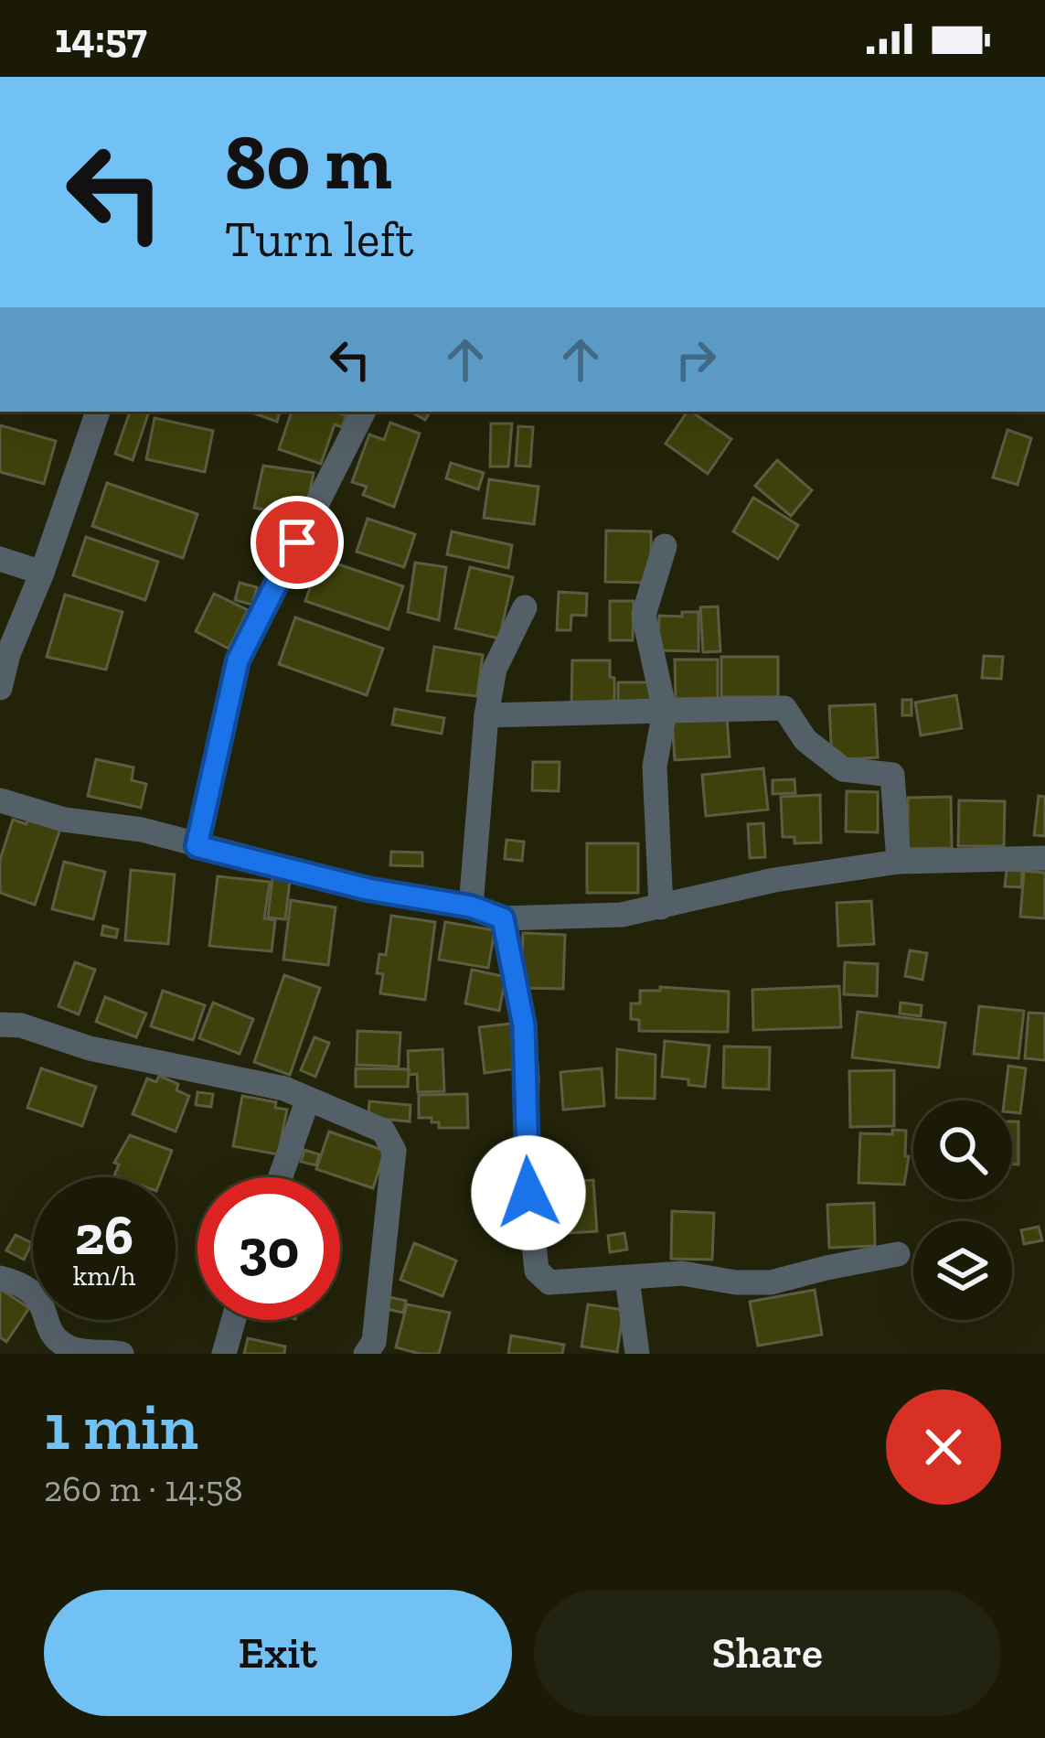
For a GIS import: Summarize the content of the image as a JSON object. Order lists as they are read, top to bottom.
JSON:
{
  "page": {
    "status": "14:57",
    "turn": ["80 m", "Turn left"],
    "speed": "26 km/h",
    "limit": "30",
    "heading": ["1 min", "260 m · 14:58"],
    "buttons": ["Exit", "Share"]
  }
}
